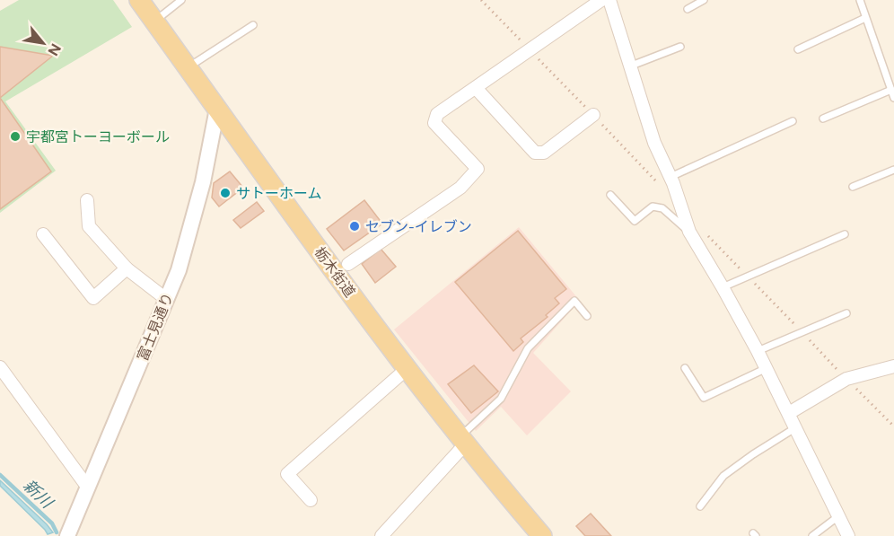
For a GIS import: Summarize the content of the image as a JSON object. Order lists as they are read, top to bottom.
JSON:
{
  "streets": {
    "main road": ["栃木街道"],
    "street": ["富士見通り"]
  },
  "crossings": [
    ["栃木街道", "富士見通り"]
  ],
  "water": ["新川"],
  "places": ["宇都宮トーヨーボール", "サトーホーム", "セブン-イレブン"],
  "north": "bottom right"
}
